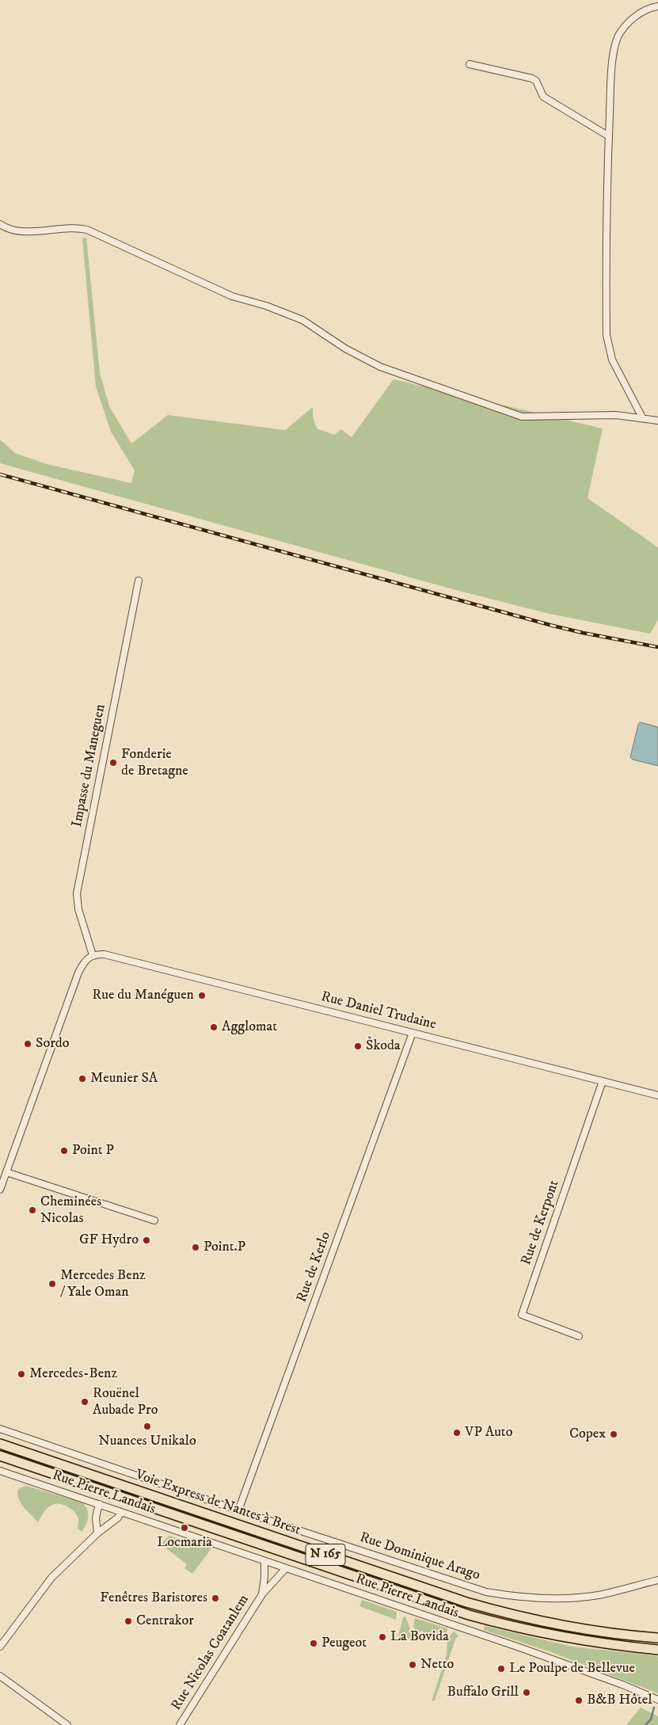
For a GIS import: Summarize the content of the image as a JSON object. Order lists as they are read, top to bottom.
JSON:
{
  "streets": {
    "highway": ["Voie Express de Nantes à Brest", "N 165"],
    "street": [
      "Impasse du Maneguen",
      "Rue Daniel Trudaine",
      "Rue de Kerpont",
      "Rue de Kerlo",
      "Rue Pierre Landais",
      "Rue Dominique Arago",
      "Rue Nicolas Coatanlem"
    ]
  },
  "crossings": [
    ["Impasse du Maneguen", "Rue Daniel Trudaine"],
    ["Rue Daniel Trudaine", "Rue de Kerpont"],
    ["Rue Daniel Trudaine", "Rue de Kerlo"],
    ["Rue de Kerlo", "Rue Dominique Arago"],
    ["Rue Pierre Landais", "Rue Nicolas Coatanlem"]
  ],
  "places": [
    "Fonderie de Bretagne",
    "Rue du Manéguen",
    "Agglomat",
    "Sordo",
    "Škoda",
    "Meunier SA",
    "Point P",
    "Cheminées Nicolas",
    "GF Hydro",
    "Point.P",
    "Mercedes Benz / Yale Oman",
    "Mercedes-Benz",
    "Rouënel Aubade Pro",
    "Nuances Unikalo",
    "VP Auto",
    "Copex",
    "Locmaria",
    "Fenêtres Baristores",
    "Centrakor",
    "La Bovida",
    "Peugeot",
    "Netto",
    "Le Poulpe de Bellevue",
    "Buffalo Grill",
    "B&B Hôtel"
  ]
}
